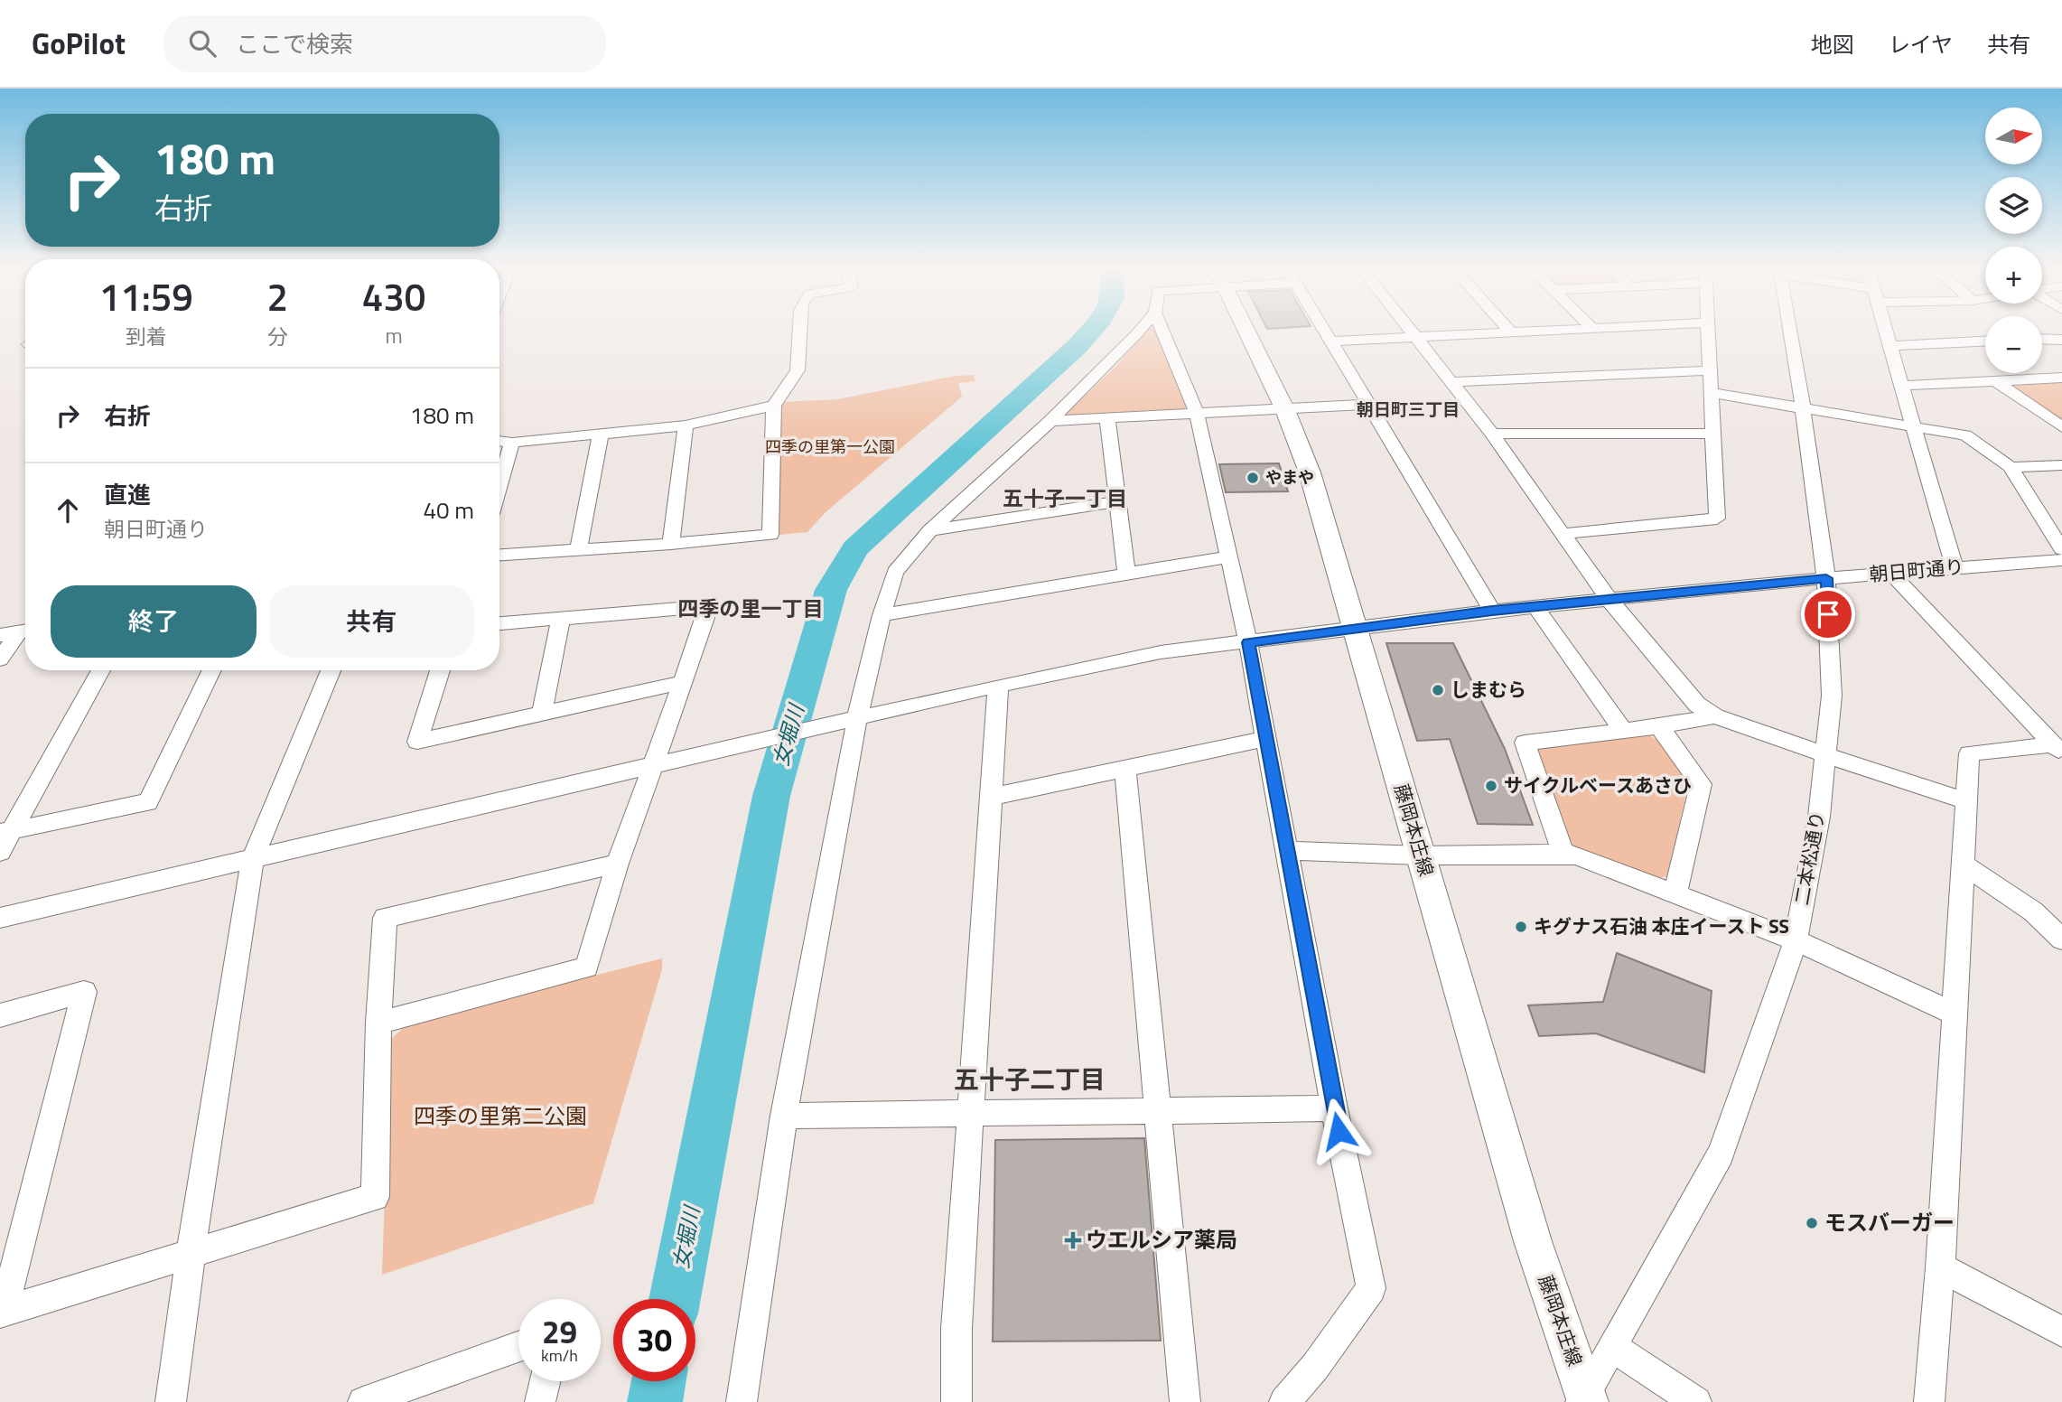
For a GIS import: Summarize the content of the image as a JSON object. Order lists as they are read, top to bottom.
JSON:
{
  "streets": {
    "main road": ["藤岡本庄線"],
    "street": ["朝日町通り", "二本松通り"]
  },
  "crossings": [
    ["朝日町通り", "藤岡本庄線"],
    ["朝日町通り", "二本松通り"],
    ["藤岡本庄線", "二本松通り"]
  ],
  "districts": [
    "朝日町三丁目",
    "五十子一丁目",
    "四季の里一丁目",
    "五十子二丁目"
  ],
  "water": ["女堀川"],
  "parks": ["四季の里第一公園", "四季の里第二公園"],
  "places": {
    "other": [
      "やまや",
      "しまむら",
      "サイクルベースあさひ",
      "キグナス石油 本庄イースト SS",
      "モスバーガー"
    ],
    "health": ["ウエルシア薬局"]
  },
  "north": "right",
  "page": {
    "header": "GoPilot",
    "search": "ここで検索",
    "nav": ["地図", "レイヤ", "共有"],
    "map_buttons": ["+", "−"],
    "turn": ["180 m", "右折"],
    "eta": [
      "11:59",
      "到着",
      "2",
      "分",
      "430",
      "m"
    ],
    "list": [
      {
        "name": "右折",
        "value": "180 m"
      },
      {
        "name": "直進",
        "note": "朝日町通り",
        "value": "40 m"
      }
    ],
    "buttons": ["終了", "共有"],
    "speed": "29 km/h",
    "limit": "30"
  }
}
